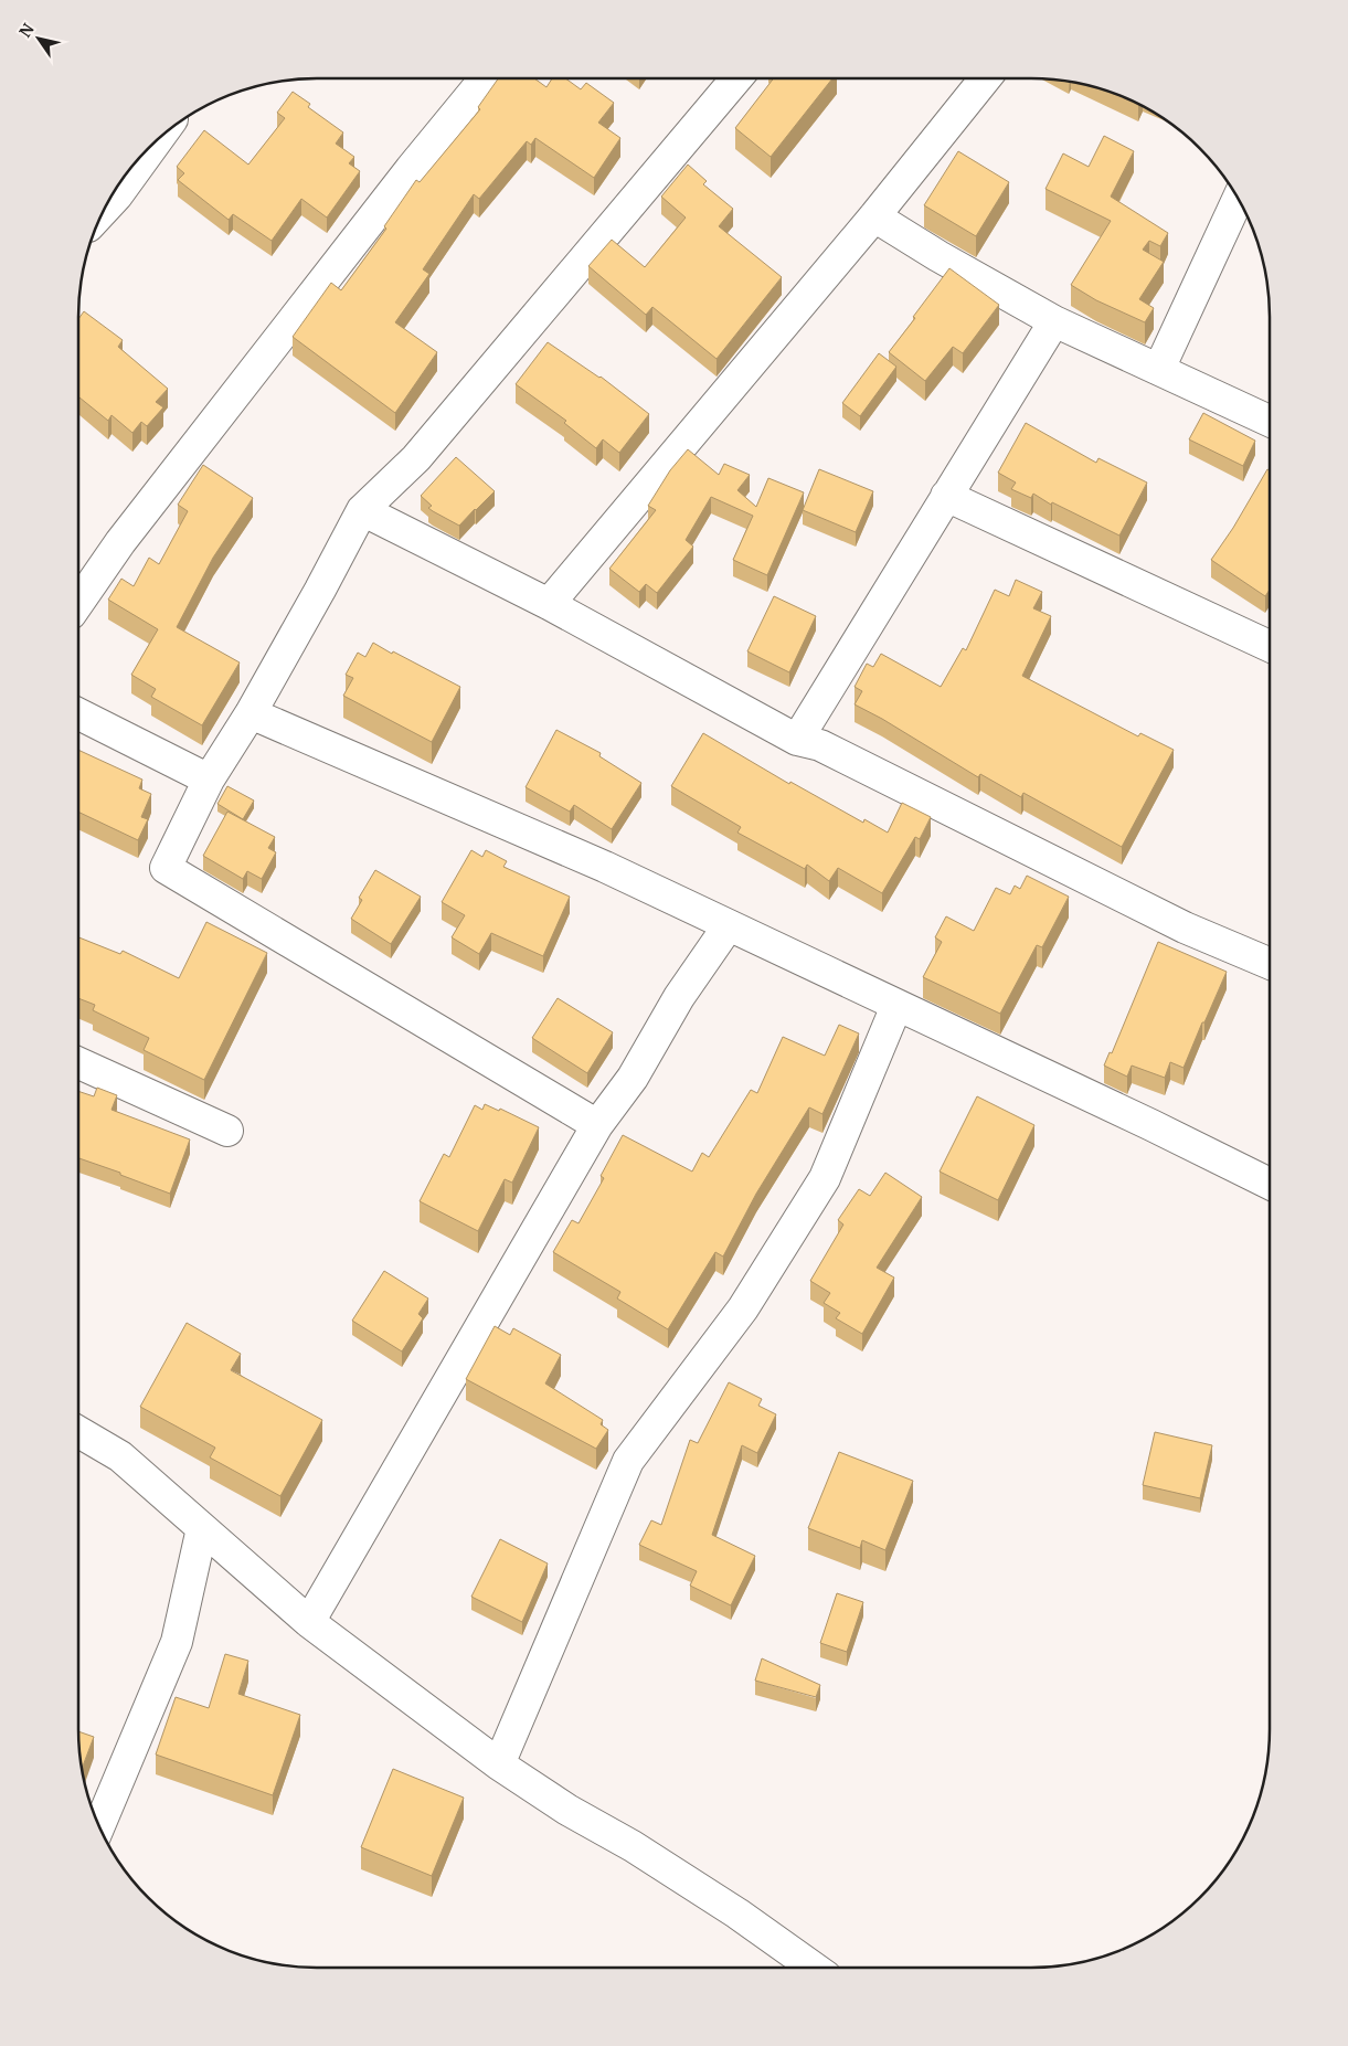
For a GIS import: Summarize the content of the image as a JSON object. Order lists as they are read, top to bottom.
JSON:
{
  "north": "top left"
}
